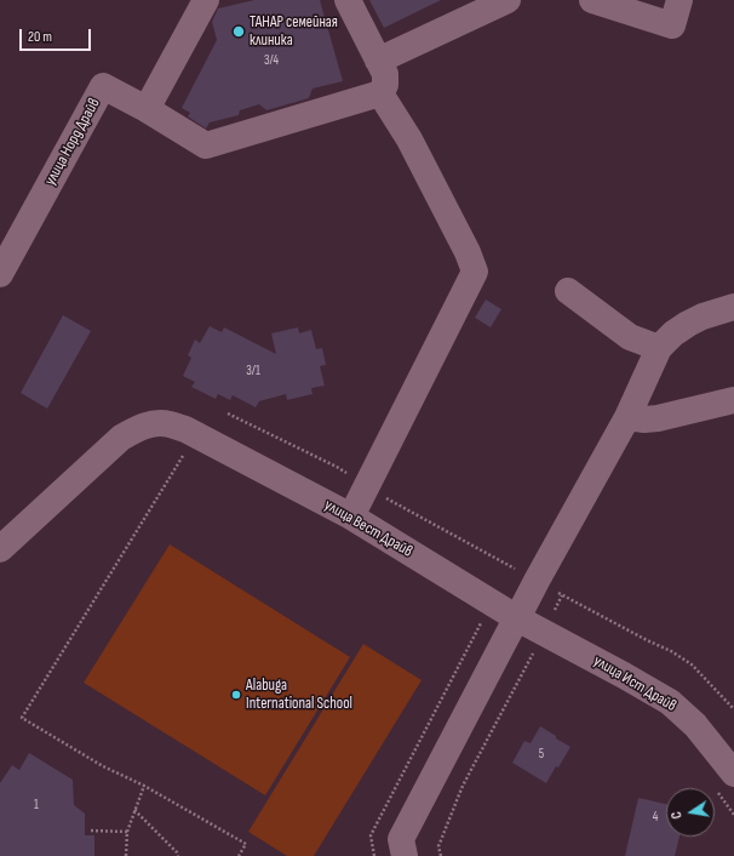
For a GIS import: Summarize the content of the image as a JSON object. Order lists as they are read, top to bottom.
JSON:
{
  "streets": {
    "street": ["улица Норд Драйв", "улица Вест Драйв", "улица Ист Драйв"]
  },
  "crossings": [
    ["улица Вест Драйв", "улица Ист Драйв"]
  ],
  "places": ["ТАНАР семейная клиника", "Alabuga International School"],
  "house_numbers": [
    "3/4",
    "3/1",
    "5",
    "1",
    "4"
  ],
  "scale_bar": "20 m",
  "north": "left"
}
